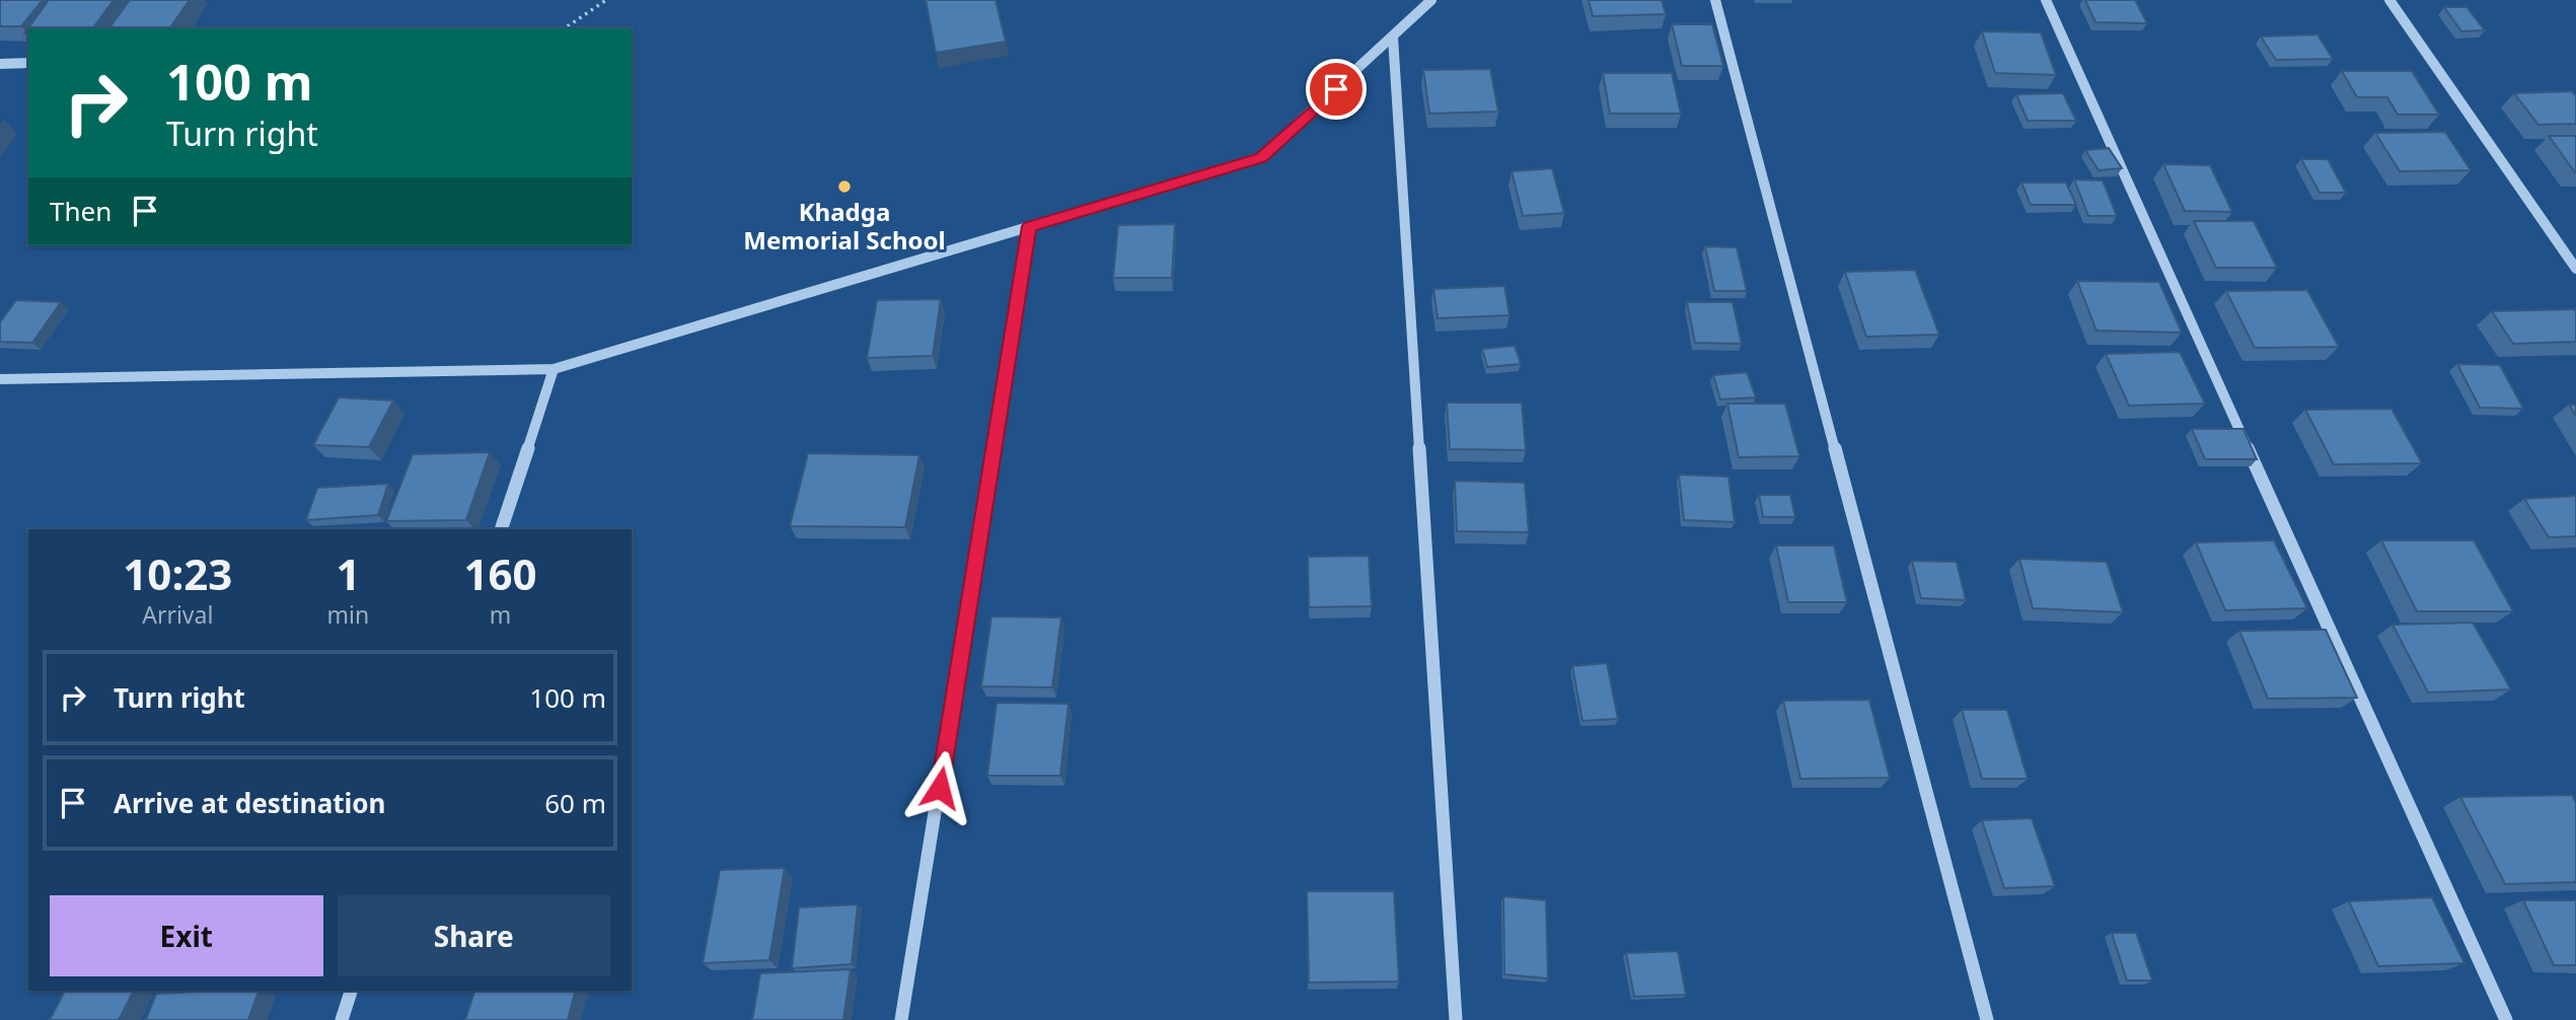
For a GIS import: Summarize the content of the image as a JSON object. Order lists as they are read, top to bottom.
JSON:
{
  "places": ["Khadga Memorial School"],
  "page": {
    "turn": ["100 m", "Turn right"],
    "then": "Then",
    "eta": [
      "10:23",
      "Arrival",
      "1",
      "min",
      "160",
      "m"
    ],
    "list": [
      {
        "name": "Turn right",
        "value": "100 m"
      },
      {
        "name": "Arrive at destination",
        "value": "60 m"
      }
    ],
    "buttons": ["Exit", "Share"]
  }
}
